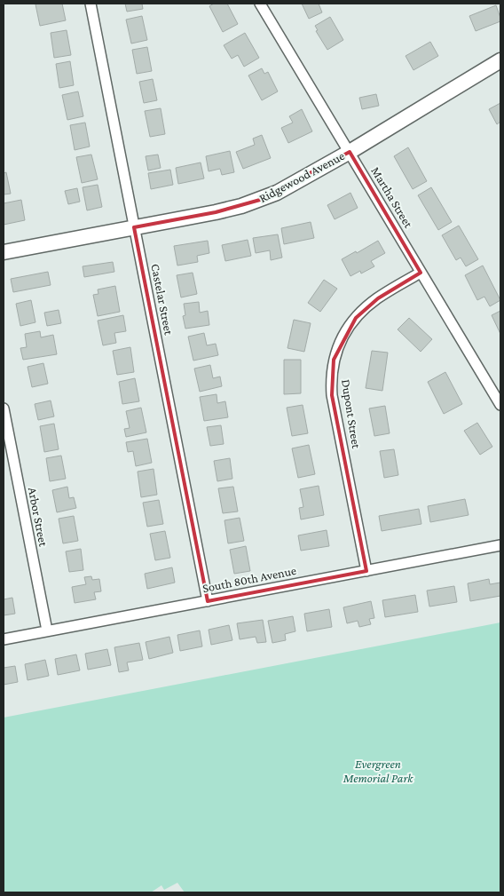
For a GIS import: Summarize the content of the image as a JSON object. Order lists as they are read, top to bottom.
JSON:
{
  "streets": {
    "main road": ["Ridgewood Avenue"],
    "street": [
      "Martha Street",
      "Castelar Street",
      "Dupont Street",
      "Arbor Street",
      "South 80th Avenue"
    ]
  },
  "crossings": [
    ["Ridgewood Avenue", "Martha Street"],
    ["Ridgewood Avenue", "Castelar Street"],
    ["Martha Street", "Dupont Street"],
    ["Castelar Street", "South 80th Avenue"],
    ["Dupont Street", "South 80th Avenue"],
    ["Arbor Street", "South 80th Avenue"]
  ],
  "parks": ["Evergreen Memorial Park"]
}
